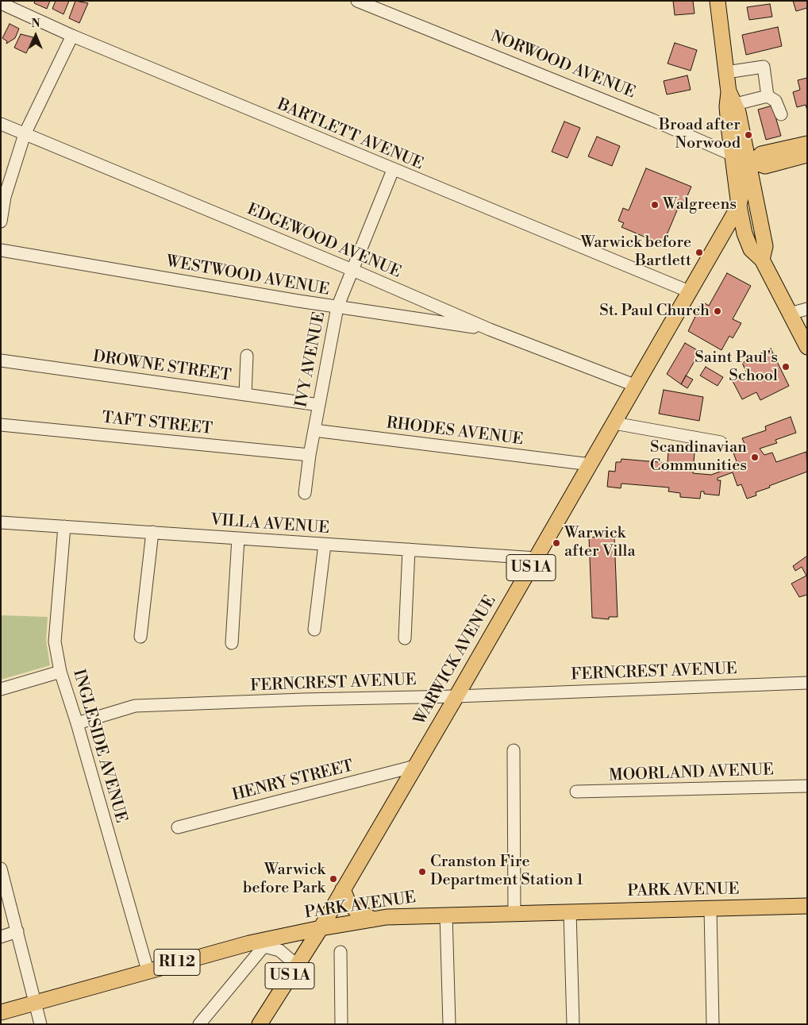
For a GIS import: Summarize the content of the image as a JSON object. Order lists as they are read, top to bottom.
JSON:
{
  "streets": {
    "main road": [
      "NORWOOD AVENUE",
      "US 1A",
      "WARWICK AVENUE",
      "PARK AVENUE",
      "RI 12"
    ],
    "street": [
      "BARTLETT AVENUE",
      "EDGEWOOD AVENUE",
      "WESTWOOD AVENUE",
      "IVY AVENUE",
      "DROWNE STREET",
      "TAFT STREET",
      "RHODES AVENUE",
      "VILLA AVENUE",
      "FERNCREST AVENUE",
      "INGLESIDE AVENUE",
      "MOORLAND AVENUE",
      "HENRY STREET"
    ]
  },
  "crossings": [
    ["NORWOOD AVENUE", "WARWICK AVENUE"],
    ["BARTLETT AVENUE", "IVY AVENUE"],
    ["BARTLETT AVENUE", "WARWICK AVENUE"],
    ["EDGEWOOD AVENUE", "WESTWOOD AVENUE"],
    ["EDGEWOOD AVENUE", "IVY AVENUE"],
    ["EDGEWOOD AVENUE", "WARWICK AVENUE"],
    ["WESTWOOD AVENUE", "IVY AVENUE"],
    ["IVY AVENUE", "DROWNE STREET"],
    ["IVY AVENUE", "TAFT STREET"],
    ["IVY AVENUE", "RHODES AVENUE"],
    ["RHODES AVENUE", "WARWICK AVENUE"],
    ["VILLA AVENUE", "WARWICK AVENUE"],
    ["VILLA AVENUE", "INGLESIDE AVENUE"],
    ["WARWICK AVENUE", "FERNCREST AVENUE"],
    ["WARWICK AVENUE", "HENRY STREET"],
    ["WARWICK AVENUE", "PARK AVENUE"],
    ["FERNCREST AVENUE", "INGLESIDE AVENUE"],
    ["INGLESIDE AVENUE", "PARK AVENUE"]
  ],
  "places": [
    "Broad after Norwood",
    "Walgreens",
    "Warwick before Bartlett",
    "St. Paul Church",
    "Saint Paul's School",
    "Scandinavian Communities",
    "Warwick after Villa",
    "Cranston Fire Department Station 1",
    "Warwick before Park"
  ],
  "north": "top"
}
